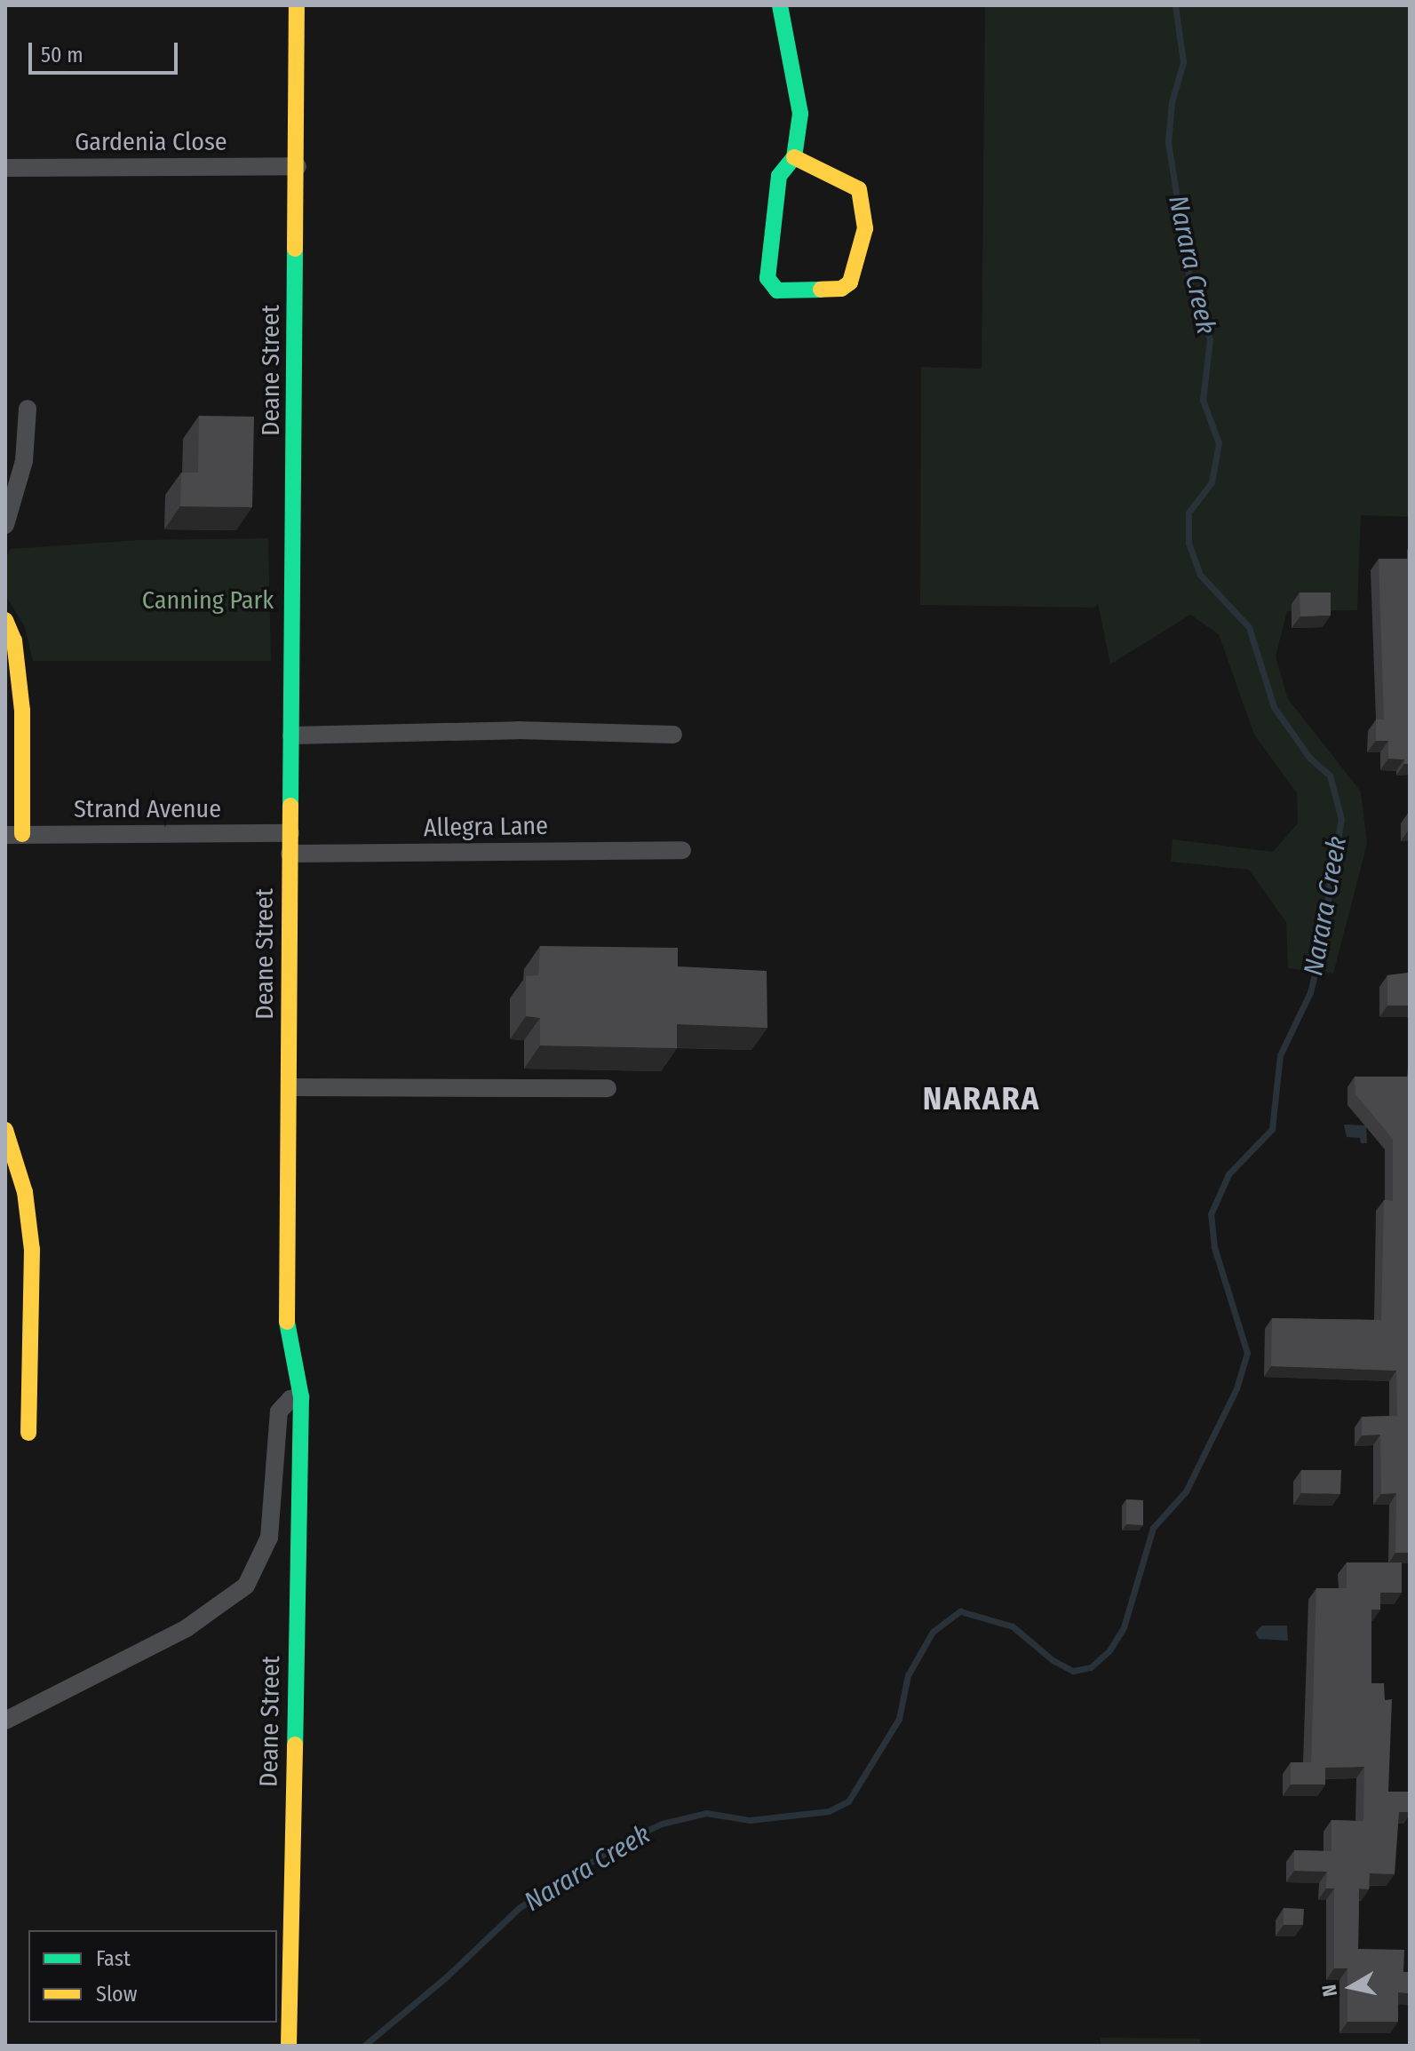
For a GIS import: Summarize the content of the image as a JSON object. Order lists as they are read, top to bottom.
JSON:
{
  "streets": {
    "street": [
      "Gardenia Close",
      "Deane Street",
      "Strand Avenue",
      "Allegra Lane"
    ]
  },
  "crossings": [
    ["Gardenia Close", "Deane Street"],
    ["Deane Street", "Strand Avenue"],
    ["Deane Street", "Allegra Lane"]
  ],
  "districts": ["NARARA"],
  "water": ["Narara Creek"],
  "parks": ["Canning Park"],
  "legend": ["Fast", "Slow"],
  "scale_bar": "50 m",
  "north": "left"
}
